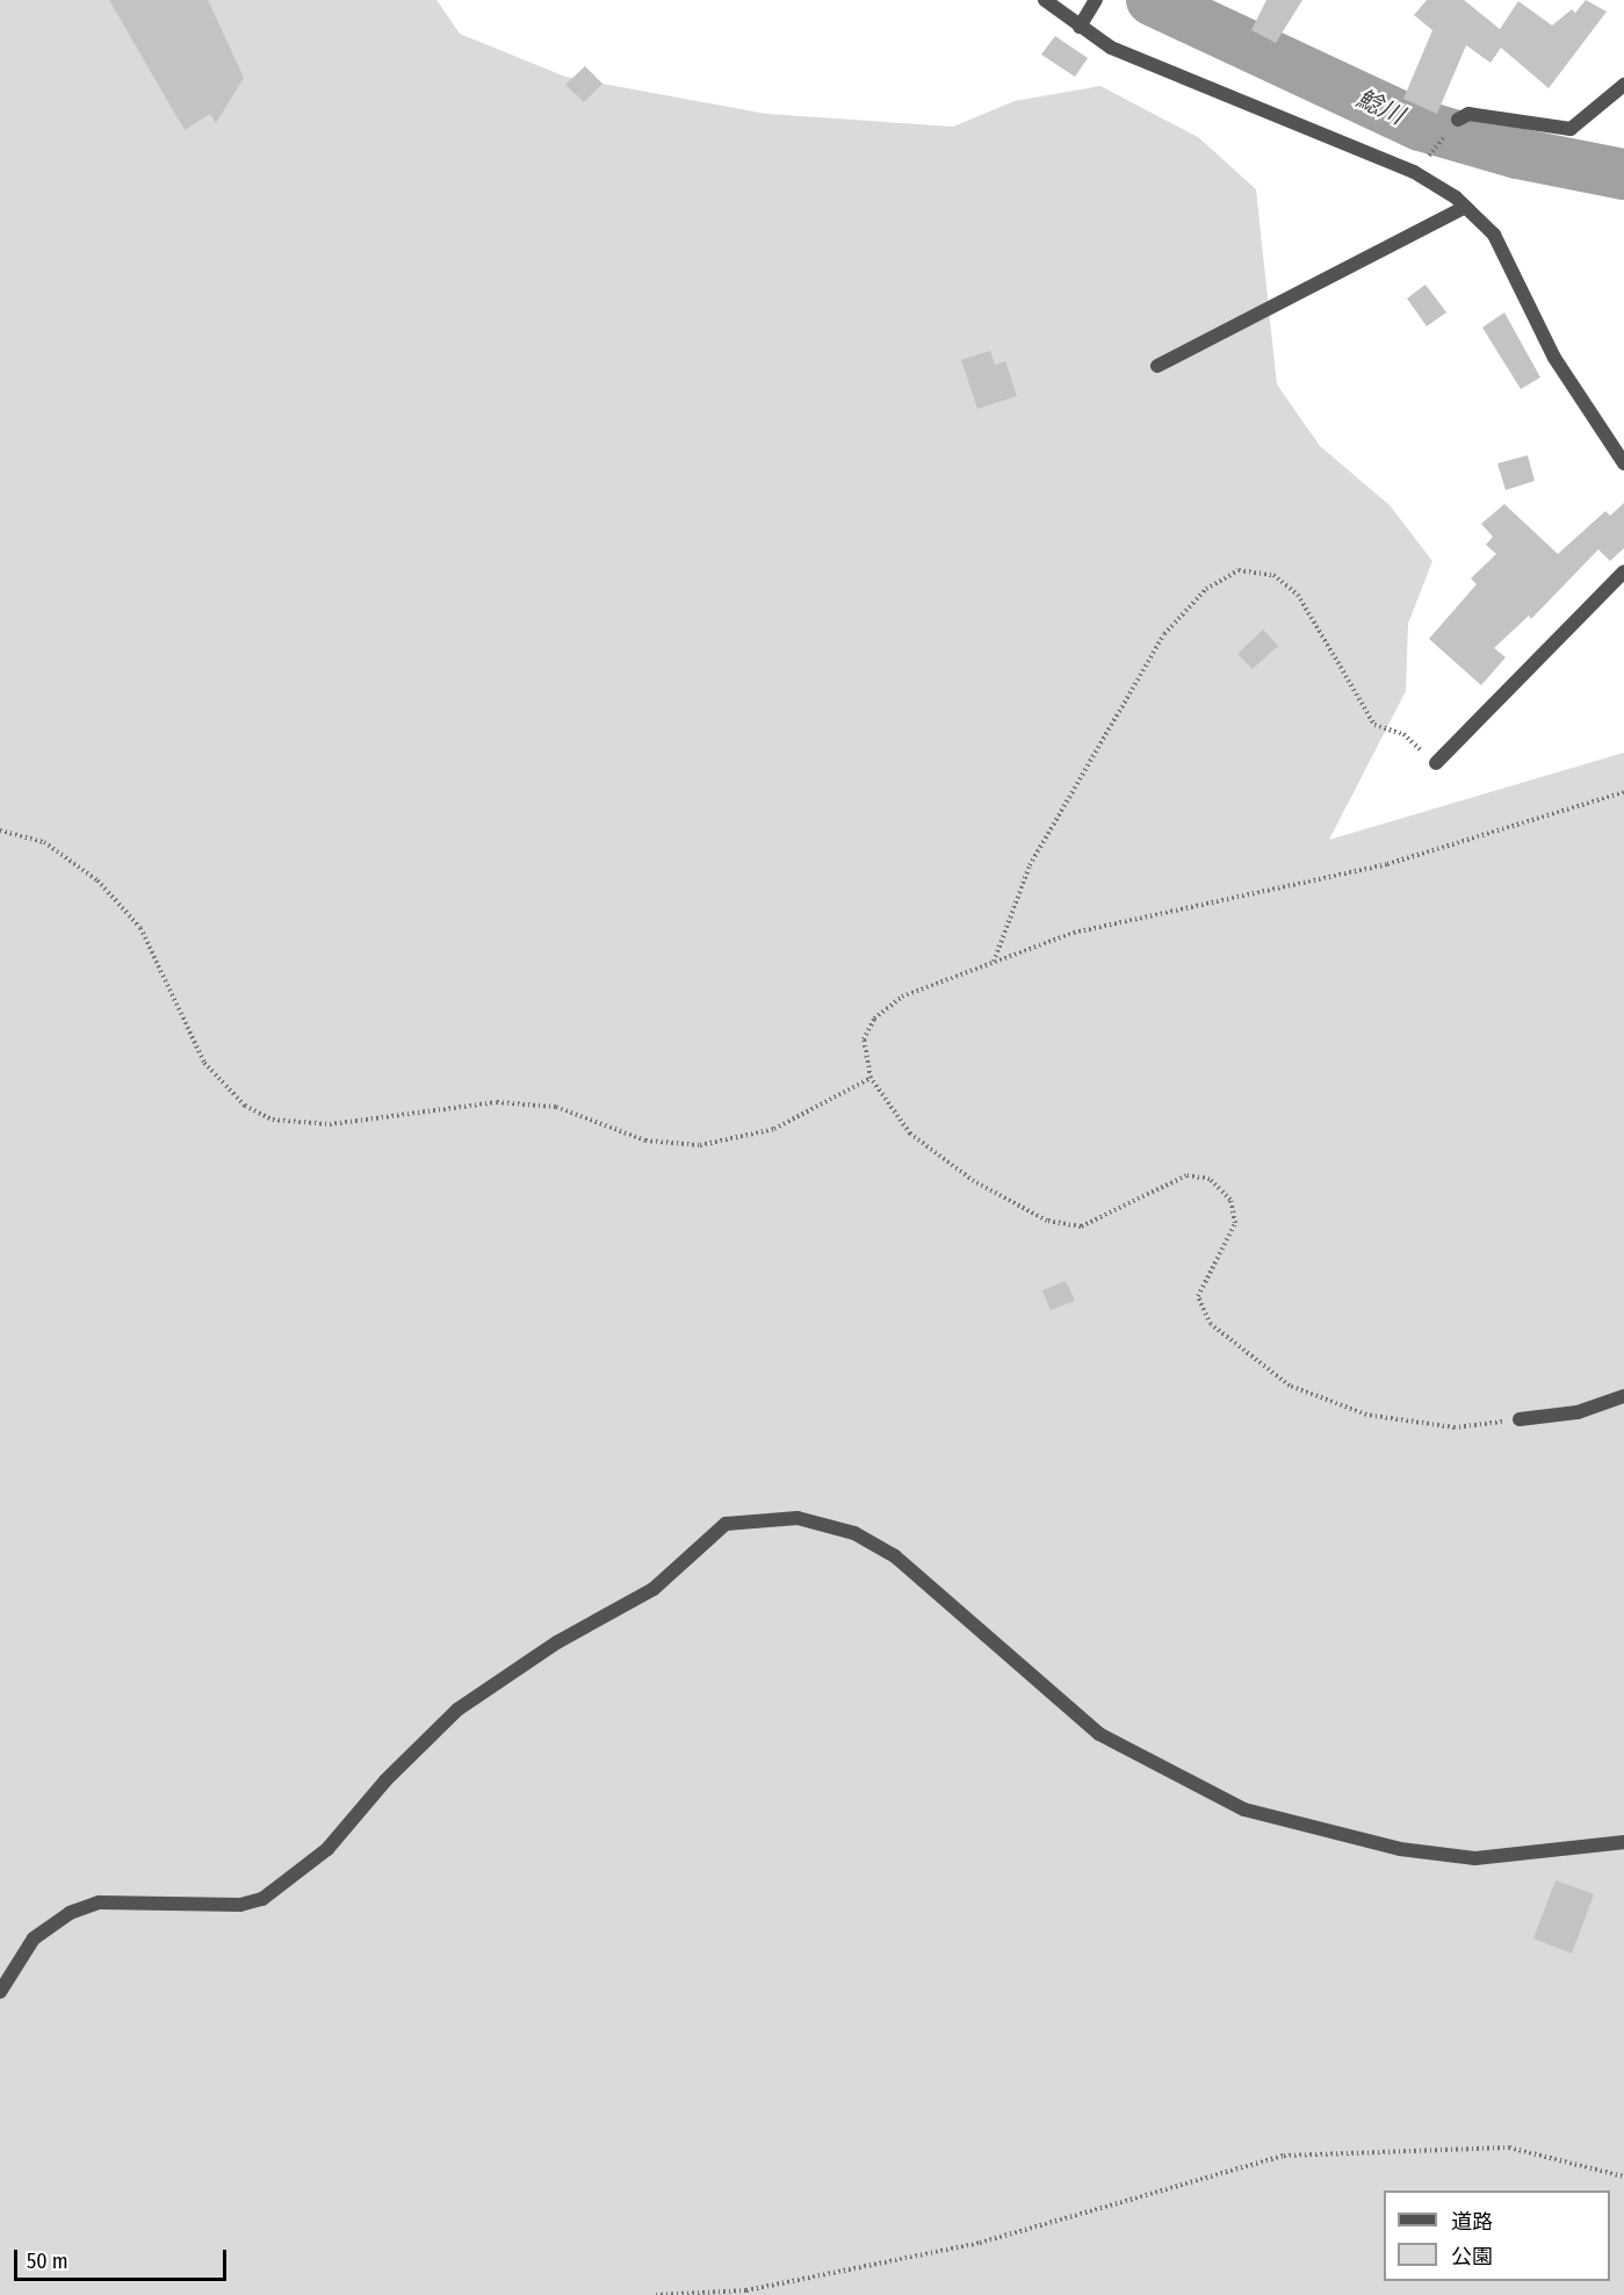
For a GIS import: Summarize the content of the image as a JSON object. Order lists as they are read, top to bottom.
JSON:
{
  "water": ["鯰川"],
  "legend": ["道路", "公園"],
  "scale_bar": "50 m"
}
